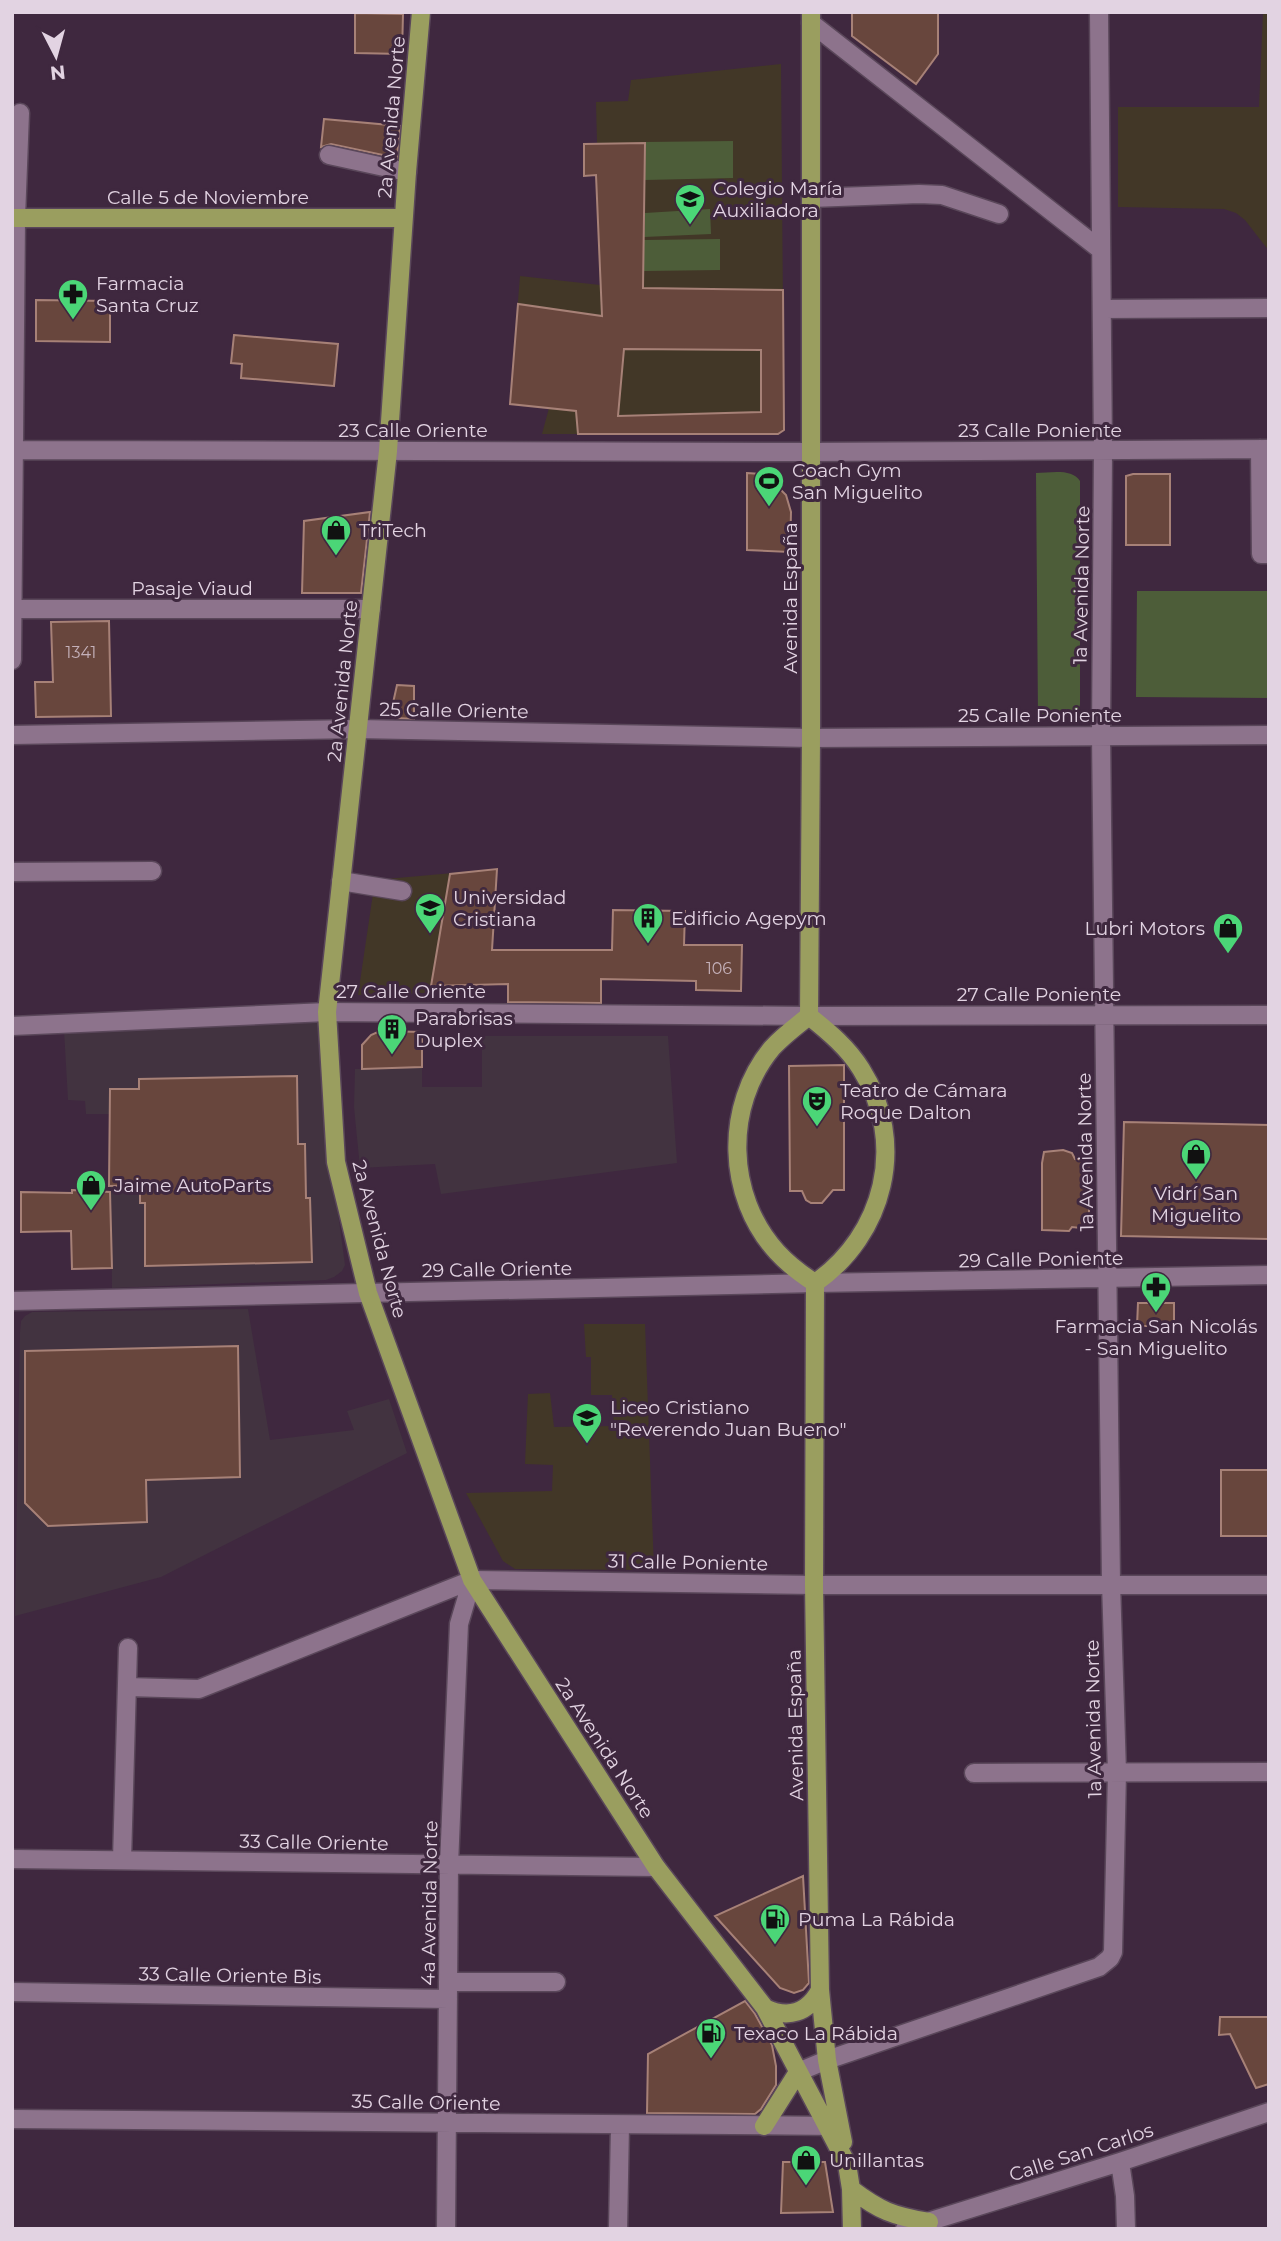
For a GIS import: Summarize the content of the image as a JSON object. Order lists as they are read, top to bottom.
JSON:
{
  "streets": {
    "main road": ["2a Avenida Norte", "Calle 5 de Noviembre", "Avenida España"],
    "street": [
      "23 Calle Oriente",
      "23 Calle Poniente",
      "1a Avenida Norte",
      "Pasaje Viaud",
      "25 Calle Oriente",
      "25 Calle Poniente",
      "27 Calle Oriente",
      "27 Calle Poniente",
      "29 Calle Poniente",
      "29 Calle Oriente",
      "31 Calle Poniente",
      "33 Calle Oriente",
      "4a Avenida Norte",
      "33 Calle Oriente Bis",
      "35 Calle Oriente",
      "Calle San Carlos"
    ]
  },
  "crossings": [
    ["2a Avenida Norte", "Calle 5 de Noviembre"],
    ["2a Avenida Norte", "23 Calle Oriente"],
    ["2a Avenida Norte", "1a Avenida Norte"],
    ["2a Avenida Norte", "Pasaje Viaud"],
    ["2a Avenida Norte", "Avenida España"],
    ["2a Avenida Norte", "25 Calle Oriente"],
    ["2a Avenida Norte", "27 Calle Oriente"],
    ["2a Avenida Norte", "29 Calle Oriente"],
    ["2a Avenida Norte", "31 Calle Poniente"],
    ["2a Avenida Norte", "33 Calle Oriente"],
    ["2a Avenida Norte", "4a Avenida Norte"],
    ["2a Avenida Norte", "35 Calle Oriente"],
    ["23 Calle Oriente", "23 Calle Poniente"],
    ["23 Calle Oriente", "Avenida España"],
    ["23 Calle Poniente", "1a Avenida Norte"],
    ["23 Calle Poniente", "Avenida España"],
    ["1a Avenida Norte", "Avenida España"],
    ["1a Avenida Norte", "25 Calle Poniente"],
    ["1a Avenida Norte", "27 Calle Poniente"],
    ["1a Avenida Norte", "29 Calle Poniente"],
    ["1a Avenida Norte", "31 Calle Poniente"],
    ["Avenida España", "25 Calle Oriente"],
    ["Avenida España", "25 Calle Poniente"],
    ["Avenida España", "27 Calle Oriente"],
    ["Avenida España", "27 Calle Poniente"],
    ["Avenida España", "29 Calle Poniente"],
    ["Avenida España", "29 Calle Oriente"],
    ["Avenida España", "31 Calle Poniente"],
    ["Avenida España", "35 Calle Oriente"],
    ["25 Calle Oriente", "25 Calle Poniente"],
    ["27 Calle Oriente", "27 Calle Poniente"],
    ["29 Calle Poniente", "29 Calle Oriente"],
    ["31 Calle Poniente", "4a Avenida Norte"],
    ["33 Calle Oriente", "4a Avenida Norte"],
    ["4a Avenida Norte", "33 Calle Oriente Bis"],
    ["4a Avenida Norte", "35 Calle Oriente"]
  ],
  "places": {
    "school or university": ["Colegio María Auxiliadora", "Universidad Cristiana", "Liceo Cristiano \"Reverendo Juan Bueno\""],
    "pharmacy": ["Farmacia Santa Cruz", "Farmacia San Nicolás - San Miguelito"],
    "sports": ["Coach Gym San Miguelito"],
    "shop": [
      "TriTech",
      "Lubri Motors",
      "Vidrí San Miguelito",
      "Jaime AutoParts",
      "Unillantas"
    ],
    "building": ["Edificio Agepym", "Parabrisas Duplex"],
    "theatre": ["Teatro de Cámara Roque Dalton"],
    "fuel station": ["Puma La Rábida", "Texaco La Rábida"]
  },
  "house_numbers": ["1341", "106"],
  "north": "bottom"
}
